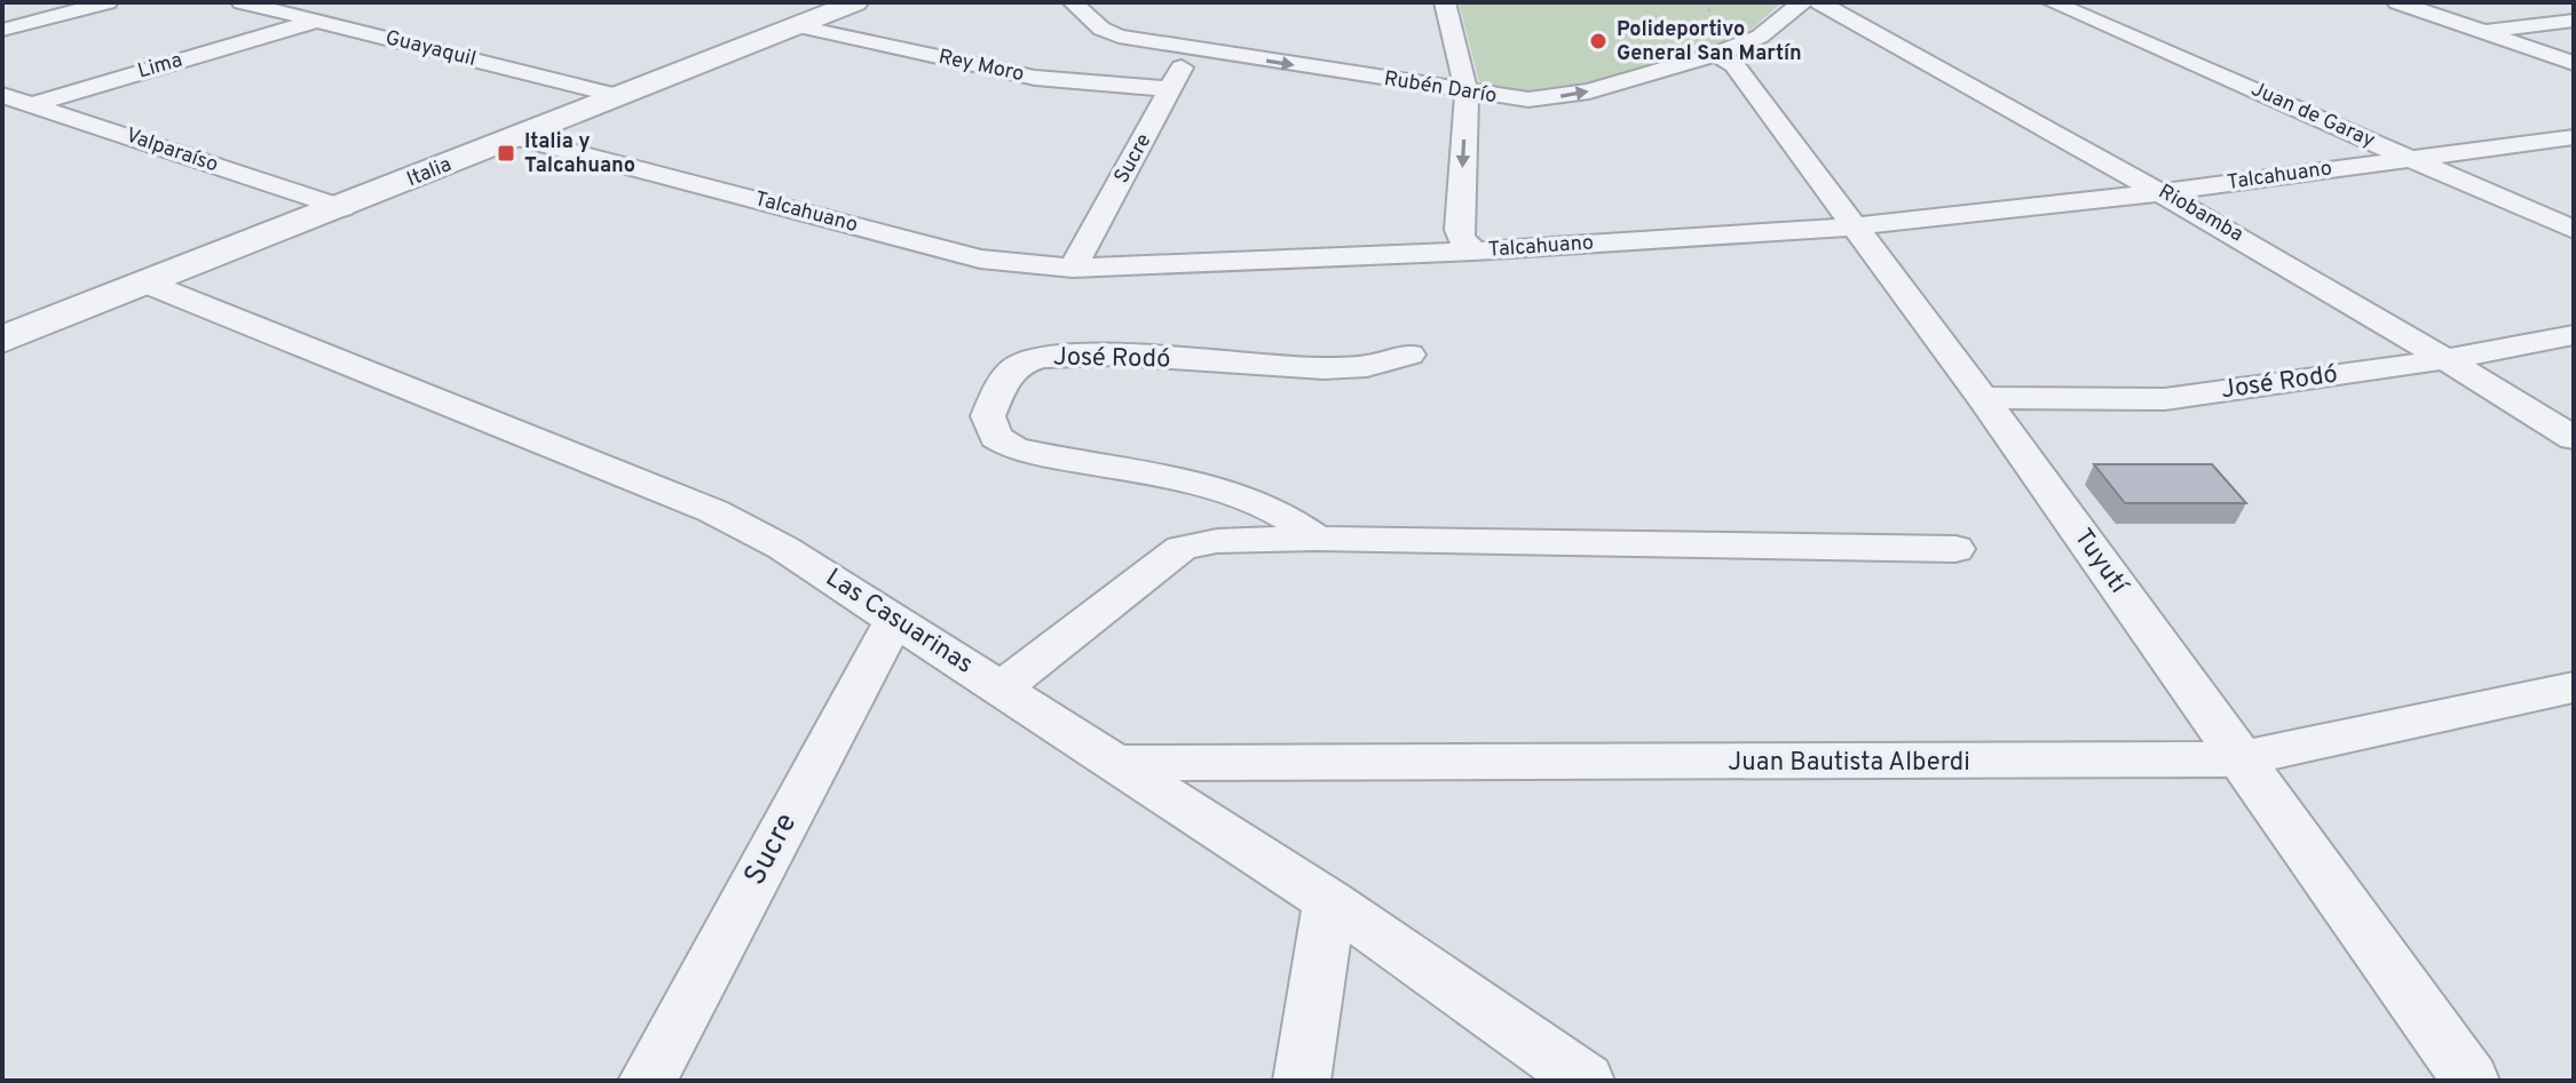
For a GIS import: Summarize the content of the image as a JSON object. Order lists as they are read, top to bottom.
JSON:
{
  "streets": {
    "street": [
      "Guayaquil",
      "Lima",
      "Rey Moro",
      "Rubén Darío",
      "Juan de Garay",
      "Valparaíso",
      "Sucre",
      "Italia",
      "Talcahuano",
      "Riobamba",
      "José Rodó",
      "Tuyutí",
      "Las Casuarinas",
      "Juan Bautista Alberdi"
    ]
  },
  "crossings": [
    ["Guayaquil", "Lima"],
    ["Guayaquil", "Italia"],
    ["Lima", "Valparaíso"],
    ["Rey Moro", "Sucre"],
    ["Rey Moro", "Italia"],
    ["Rubén Darío", "Sucre"],
    ["Rubén Darío", "Tuyutí"],
    ["Juan de Garay", "Talcahuano"],
    ["Valparaíso", "Italia"],
    ["Sucre", "Talcahuano"],
    ["Sucre", "Las Casuarinas"],
    ["Italia", "Talcahuano"],
    ["Italia", "Las Casuarinas"],
    ["Talcahuano", "Riobamba"],
    ["Talcahuano", "Tuyutí"],
    ["Riobamba", "José Rodó"],
    ["José Rodó", "Tuyutí"],
    ["Tuyutí", "Juan Bautista Alberdi"],
    ["Las Casuarinas", "Juan Bautista Alberdi"]
  ],
  "one_way": ["Rubén Darío"],
  "places": {
    "other": ["Polideportivo General San Martín"],
    "transit": ["Italia y Talcahuano"]
  }
}
